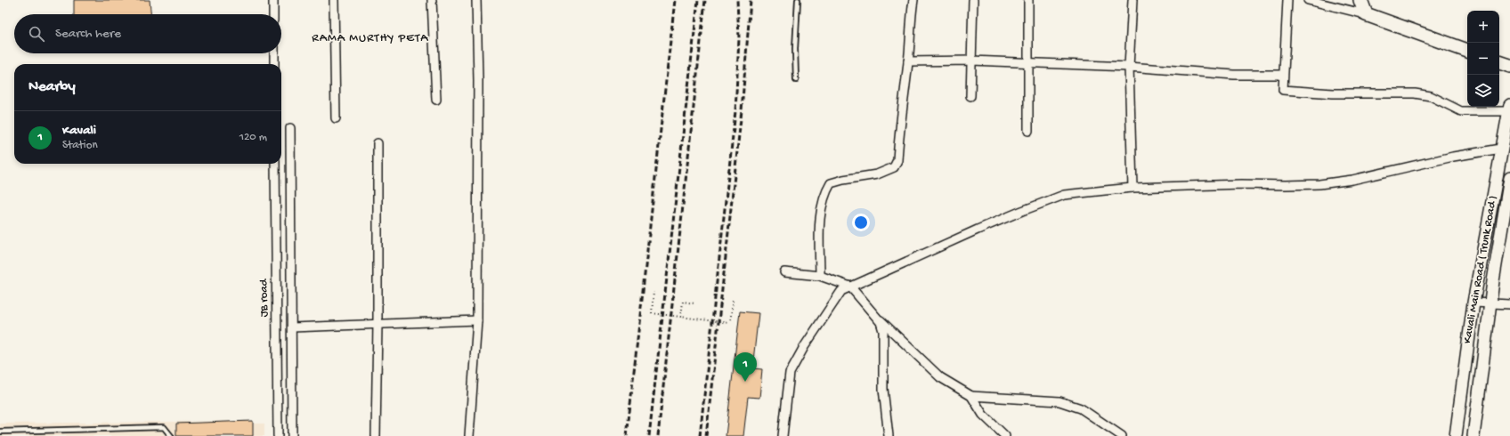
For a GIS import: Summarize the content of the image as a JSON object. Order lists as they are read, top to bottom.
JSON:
{
  "streets": {
    "main road": ["Kavali Main Road ( Trunk Road )"],
    "street": ["JB road"]
  },
  "districts": ["RAMA MURTHY PETA"],
  "page": {
    "map_buttons": ["+", "−"],
    "search": "Search here",
    "heading": "Nearby",
    "list": [
      {
        "mark": "1",
        "name": "Kavali",
        "note": "Station",
        "value": "120 m"
      }
    ],
    "pins": "1"
  }
}
